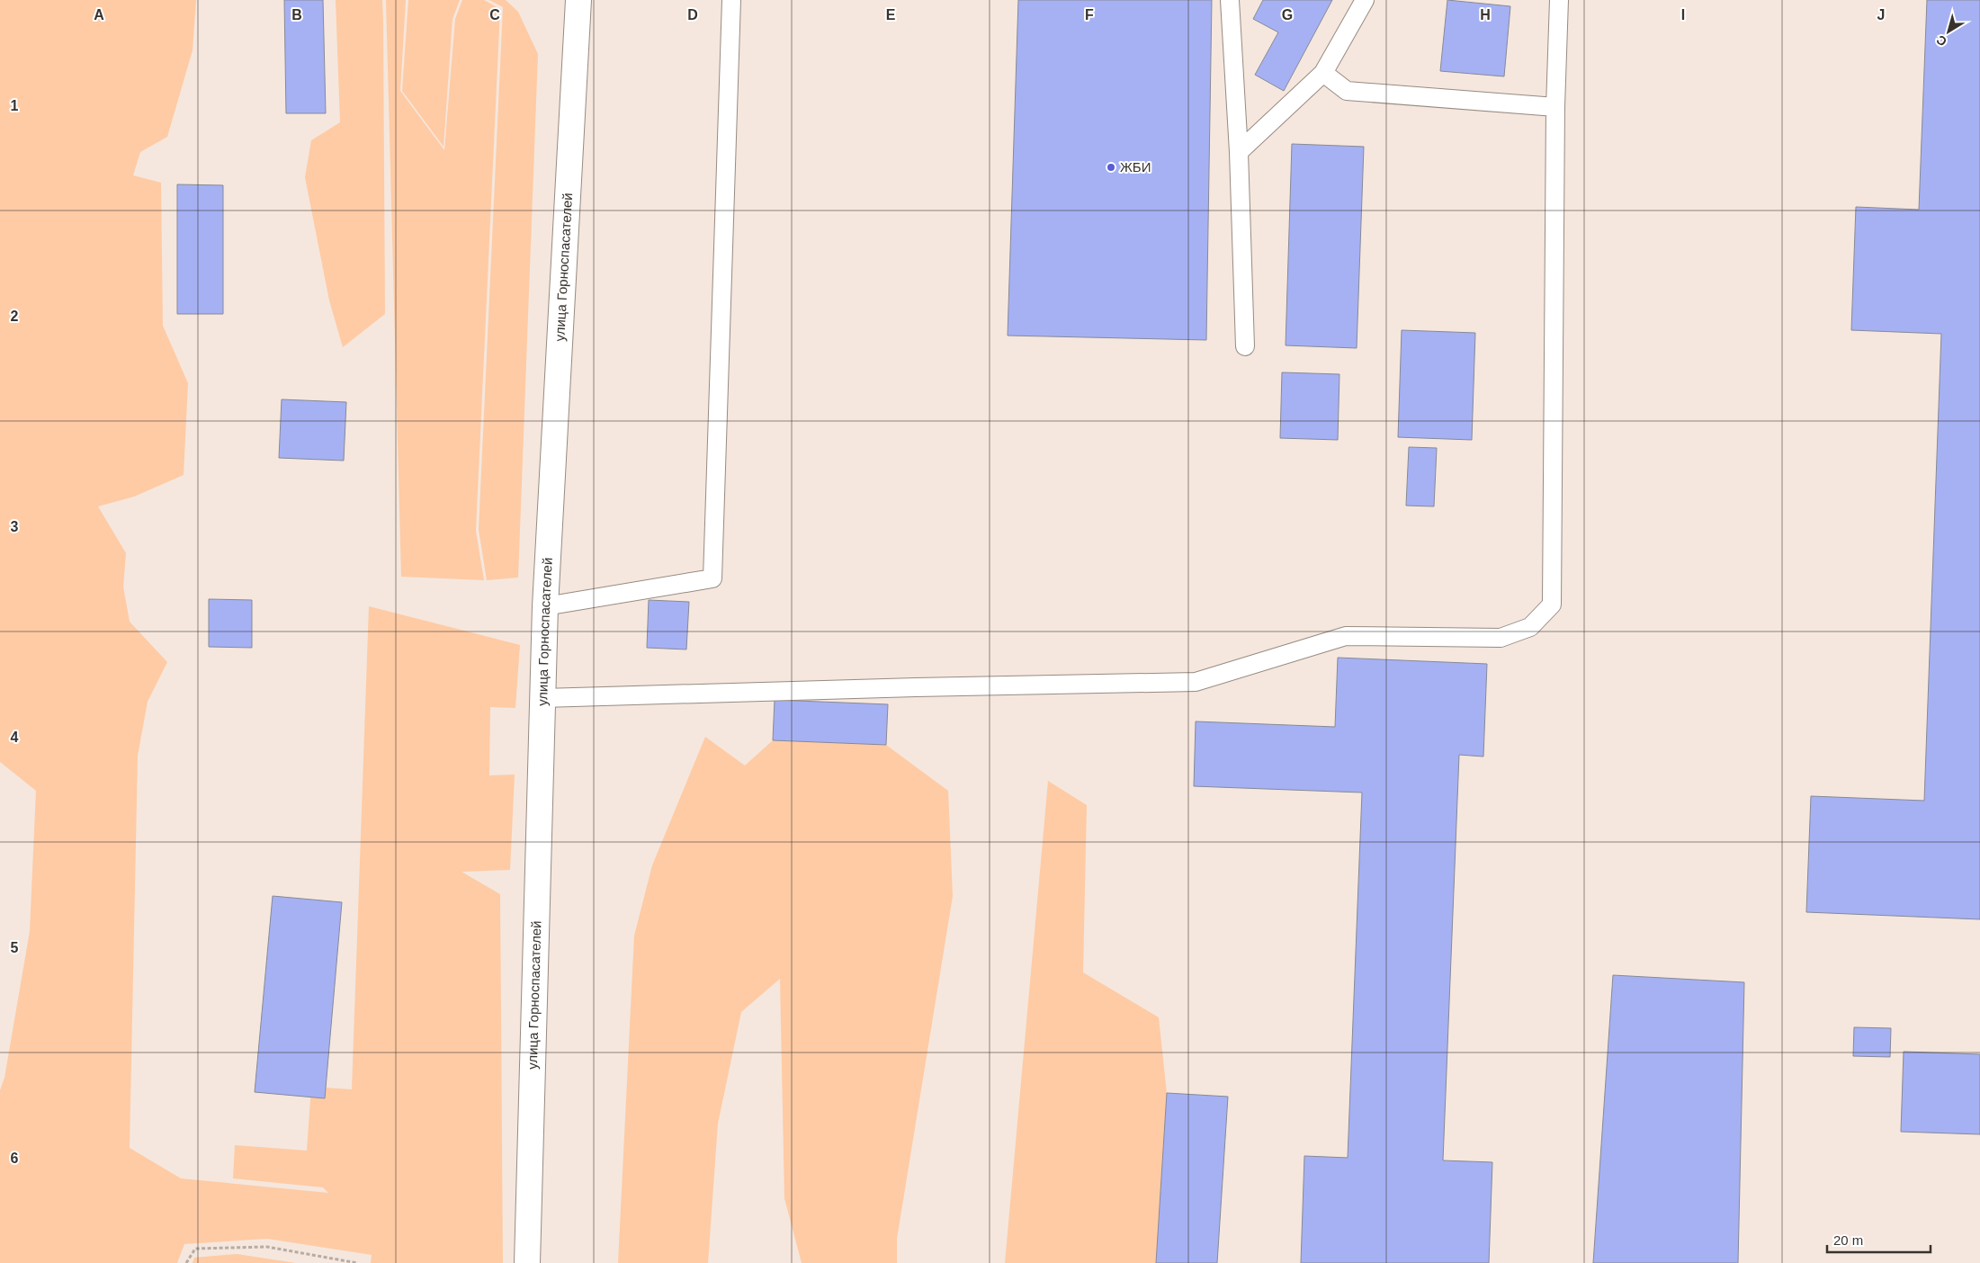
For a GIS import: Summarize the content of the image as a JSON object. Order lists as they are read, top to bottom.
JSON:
{
  "streets": {
    "street": ["улица Горноспасателей"]
  },
  "places": ["ЖБИ"],
  "scale_bar": "20 m",
  "north": "bottom left",
  "grid": {
    "columns": [
      "A",
      "B",
      "C",
      "D",
      "E",
      "F",
      "G",
      "H",
      "I",
      "J"
    ],
    "rows": [
      "1",
      "2",
      "3",
      "4",
      "5",
      "6"
    ]
  }
}
